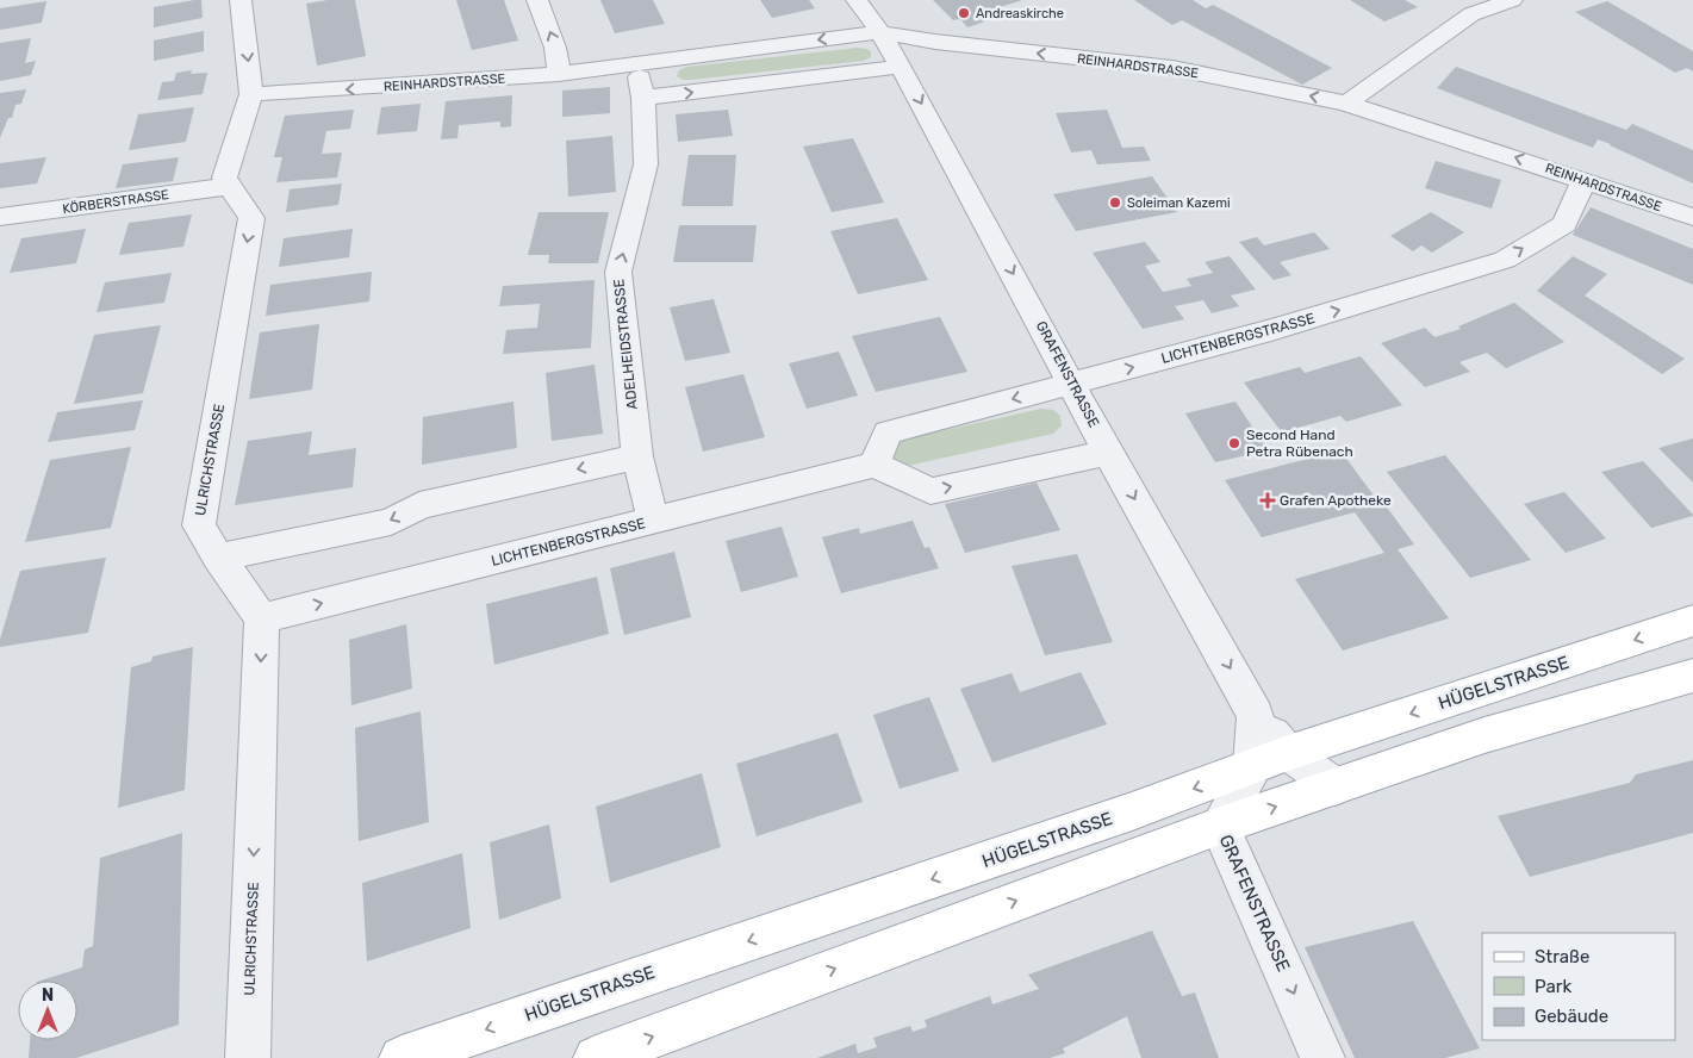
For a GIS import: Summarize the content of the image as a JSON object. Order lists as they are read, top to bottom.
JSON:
{
  "streets": {
    "main road": ["HÜGELSTRASSE"],
    "street": [
      "REINHARDSTRASSE",
      "KÖRBERSTRASSE",
      "LICHTENBERGSTRASSE",
      "ADELHEIDSTRASSE",
      "GRAFENSTRASSE",
      "ULRICHSTRASSE"
    ]
  },
  "crossings": [
    ["REINHARDSTRASSE", "LICHTENBERGSTRASSE"],
    ["REINHARDSTRASSE", "GRAFENSTRASSE"],
    ["REINHARDSTRASSE", "ULRICHSTRASSE"],
    ["KÖRBERSTRASSE", "ULRICHSTRASSE"],
    ["LICHTENBERGSTRASSE", "ADELHEIDSTRASSE"],
    ["LICHTENBERGSTRASSE", "GRAFENSTRASSE"],
    ["LICHTENBERGSTRASSE", "ULRICHSTRASSE"],
    ["GRAFENSTRASSE", "HÜGELSTRASSE"]
  ],
  "one_way": [
    "REINHARDSTRASSE",
    "ADELHEIDSTRASSE",
    "GRAFENSTRASSE",
    "ULRICHSTRASSE"
  ],
  "places": {
    "other": ["Andreaskirche", "Soleiman Kazemi", "Second Hand Petra Rübenach"],
    "health": ["Grafen Apotheke"]
  },
  "legend": ["Straße", "Park", "Gebäude"],
  "north": "top"
}
